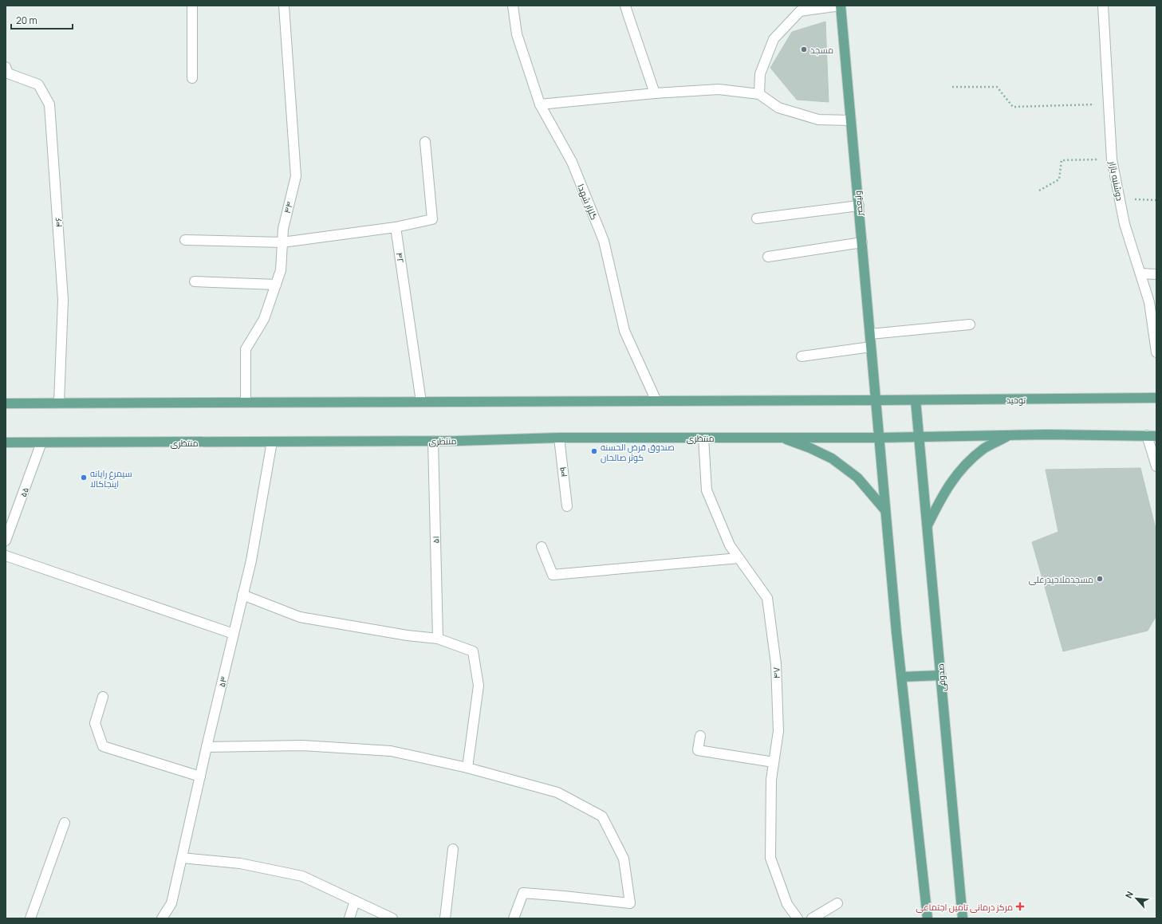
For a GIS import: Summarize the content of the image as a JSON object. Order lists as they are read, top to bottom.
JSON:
{
  "streets": {
    "main road": [
      "ولیعصر",
      "توحید",
      "منتظری",
      "صدوقی"
    ],
    "street": [
      "دوشنبه بازار",
      "گلزار شهدا",
      "۴۴",
      "۴۶",
      "۴۲",
      "۴۹",
      "۵۵",
      "۵۱",
      "۴۷",
      "۵۳"
    ]
  },
  "crossings": [
    ["ولیعصر", "توحید"],
    ["ولیعصر", "منتظری"],
    ["توحید", "صدوقی"],
    ["منتظری", "۴۹"],
    ["منتظری", "۵۵"],
    ["منتظری", "۵۱"],
    ["منتظری", "۴۷"],
    ["منتظری", "۵۳"]
  ],
  "places": {
    "other": [
      "مسجد",
      "صندوق قرض الحسنه کوثر صالحان",
      "سیمرغ رایانه اینجاکالا",
      "مسجدملاحیدرعلی"
    ],
    "health": ["مرکز درمانی تامین اجتماعی"]
  },
  "scale_bar": "20 m",
  "north": "top left"
}
